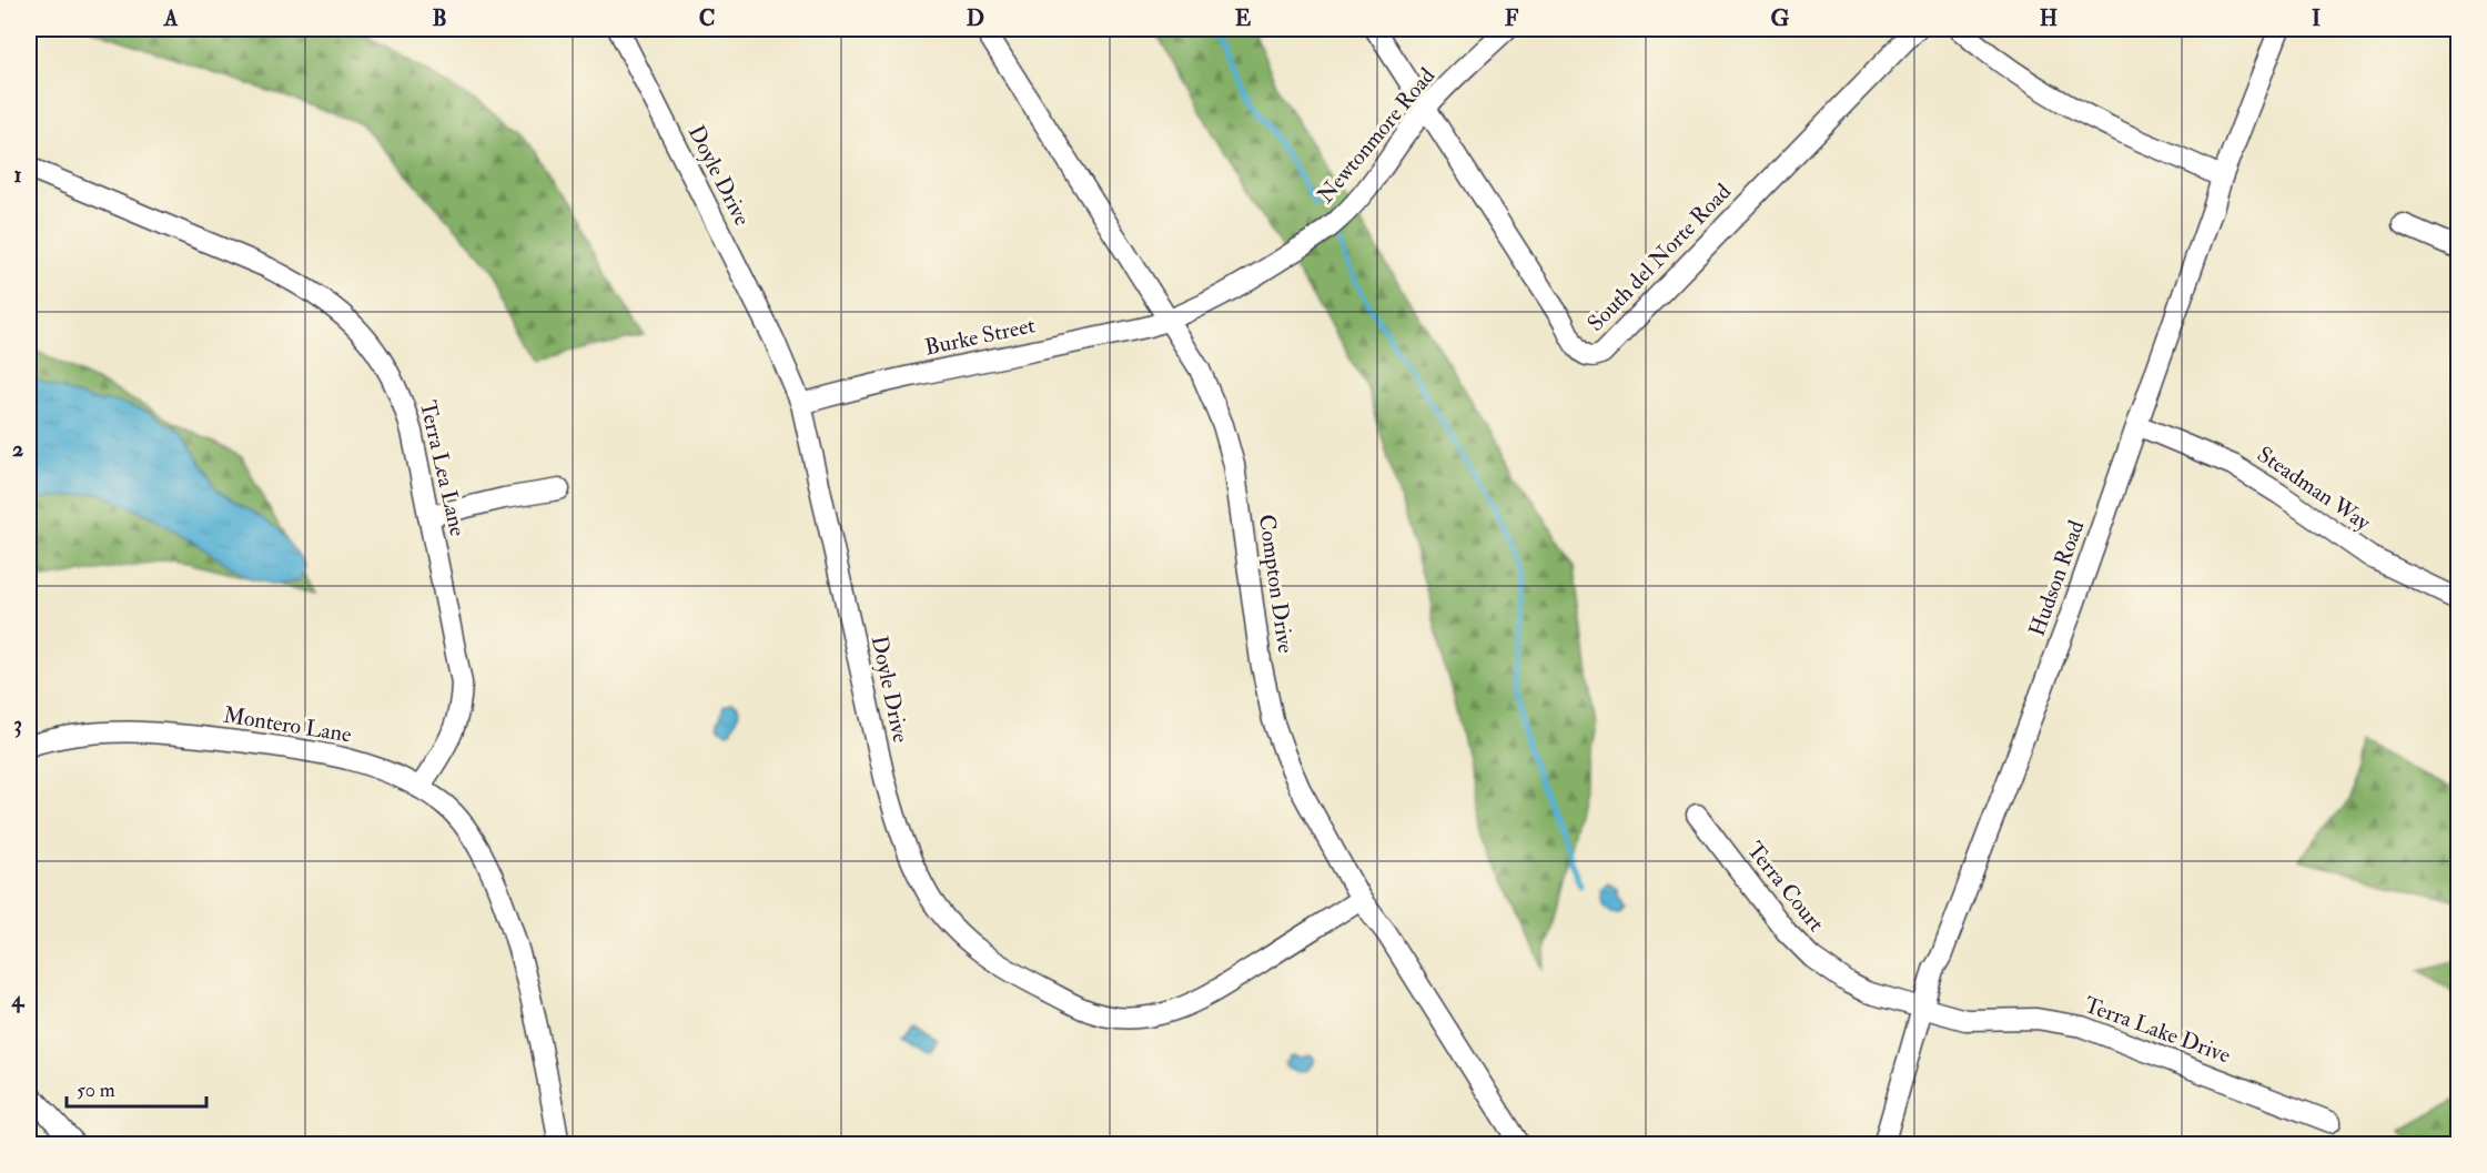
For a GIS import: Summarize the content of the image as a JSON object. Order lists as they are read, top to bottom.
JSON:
{
  "streets": {
    "street": [
      "Newtonmore Road",
      "Doyle Drive",
      "South del Norte Road",
      "Burke Street",
      "Terra Lea Lane",
      "Steadman Way",
      "Hudson Road",
      "Compton Drive",
      "Montero Lane",
      "Terra Court",
      "Terra Lake Drive"
    ]
  },
  "crossings": [
    ["Newtonmore Road", "South del Norte Road"],
    ["Newtonmore Road", "Burke Street"],
    ["Newtonmore Road", "Compton Drive"],
    ["Doyle Drive", "Burke Street"],
    ["Doyle Drive", "Compton Drive"],
    ["Burke Street", "Compton Drive"],
    ["Terra Lea Lane", "Montero Lane"],
    ["Steadman Way", "Hudson Road"],
    ["Hudson Road", "Terra Court"],
    ["Hudson Road", "Terra Lake Drive"],
    ["Terra Court", "Terra Lake Drive"]
  ],
  "scale_bar": "50 m",
  "grid": {
    "columns": [
      "A",
      "B",
      "C",
      "D",
      "E",
      "F",
      "G",
      "H",
      "I"
    ],
    "rows": [
      "1",
      "2",
      "3",
      "4"
    ]
  }
}
